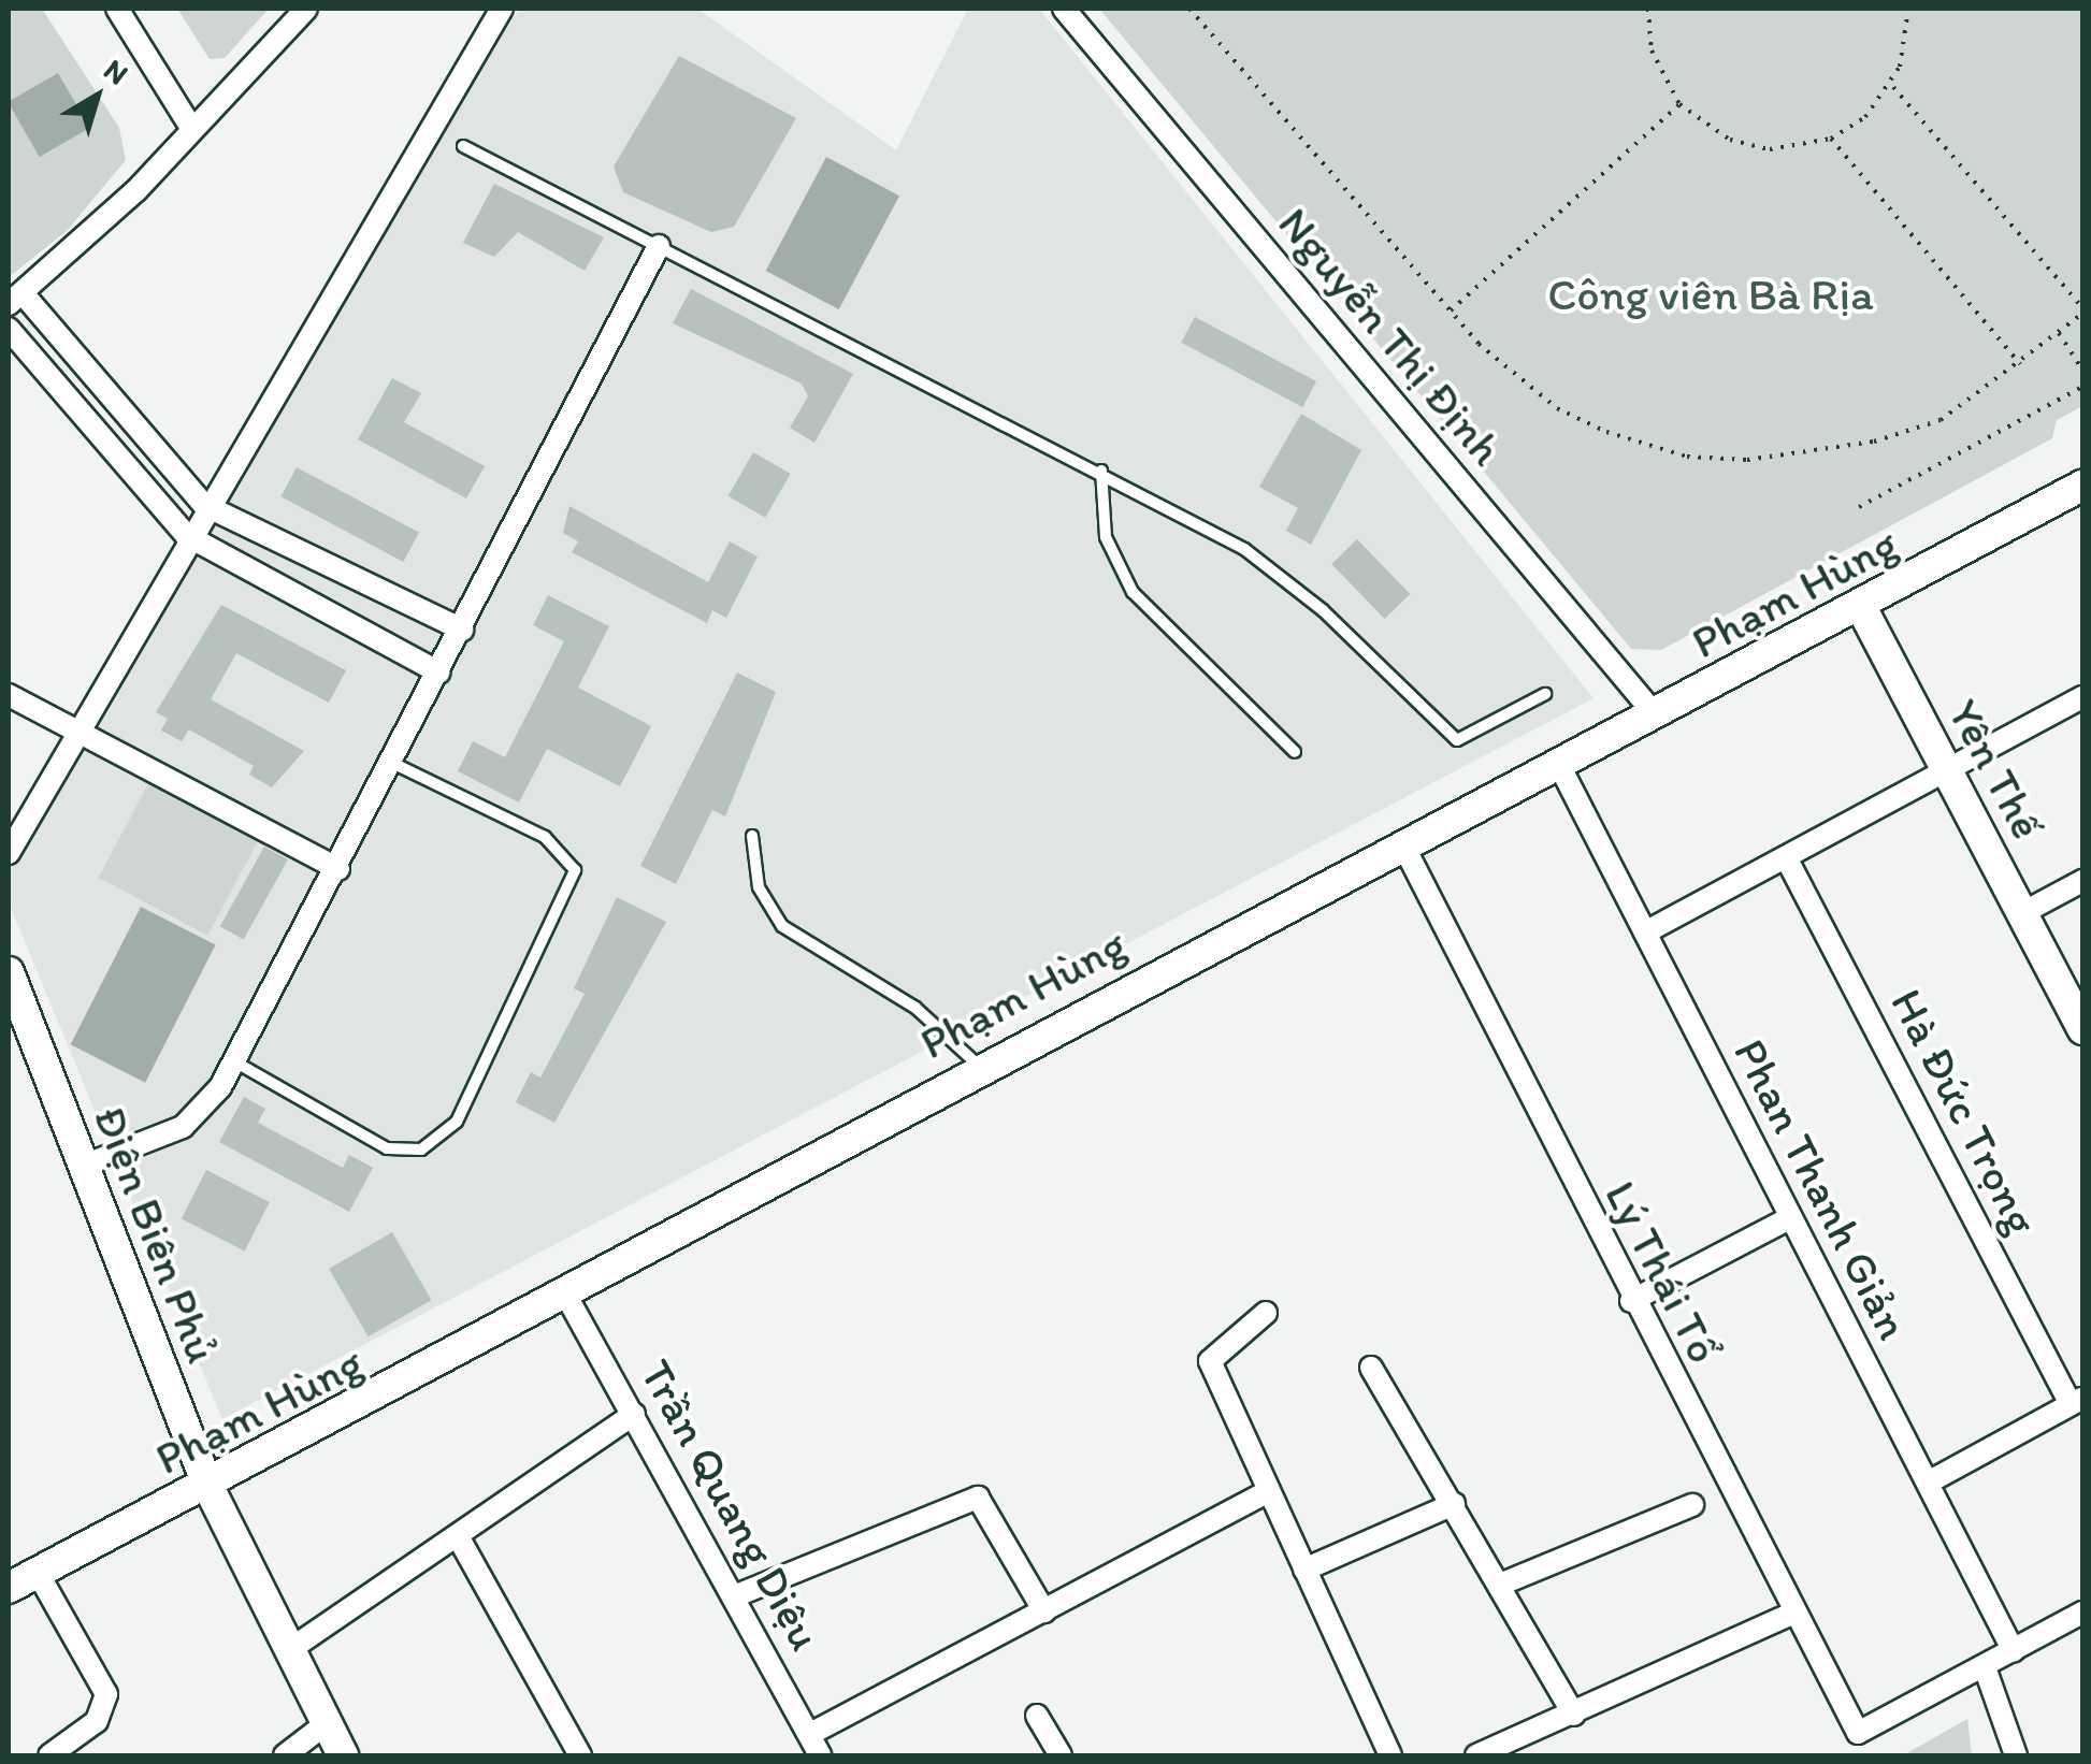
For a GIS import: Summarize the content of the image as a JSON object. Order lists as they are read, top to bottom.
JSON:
{
  "streets": {
    "street": [
      "Nguyễn Thị Định",
      "Phạm Hùng",
      "Yên Thế",
      "Hà Đức Trọng",
      "Phan Thanh Giản",
      "Điện Biên Phủ",
      "Lý Thái Tổ",
      "Trần Quang Diệu"
    ]
  },
  "crossings": [
    ["Nguyễn Thị Định", "Phạm Hùng"],
    ["Phạm Hùng", "Yên Thế"],
    ["Phạm Hùng", "Phan Thanh Giản"],
    ["Phạm Hùng", "Điện Biên Phủ"],
    ["Phạm Hùng", "Lý Thái Tổ"],
    ["Phạm Hùng", "Trần Quang Diệu"]
  ],
  "parks": ["Công viên Bà Rịa"],
  "north": "top right"
}
